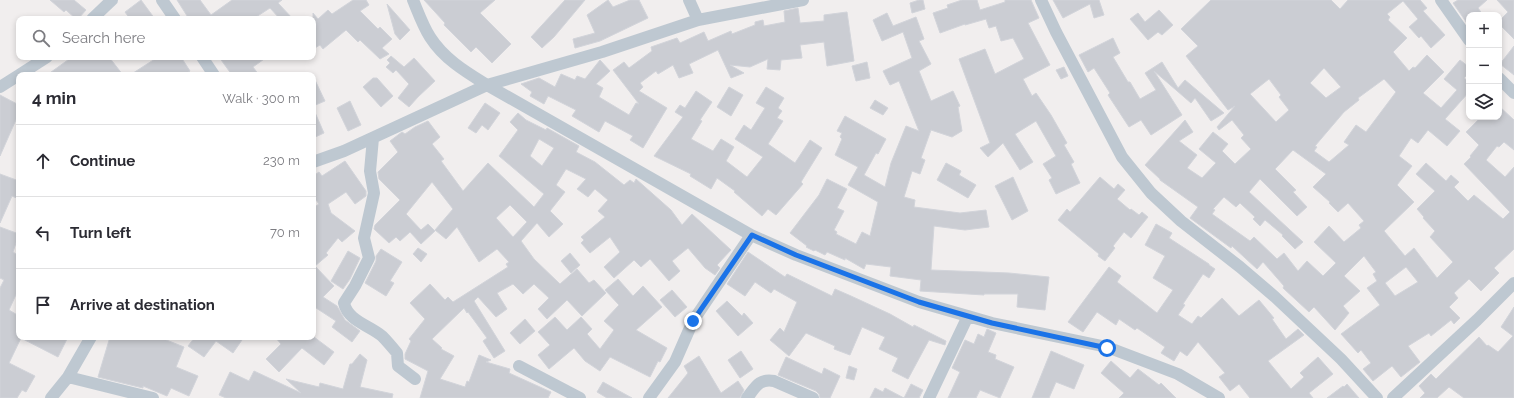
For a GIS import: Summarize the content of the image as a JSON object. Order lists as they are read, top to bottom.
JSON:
{
  "page": {
    "map_buttons": ["+", "−"],
    "search": "Search here",
    "heading": ["4 min", "Walk · 300 m"],
    "list": [
      ["Continue", "230 m"],
      ["Turn left", "70 m"],
      "Arrive at destination"
    ]
  }
}
